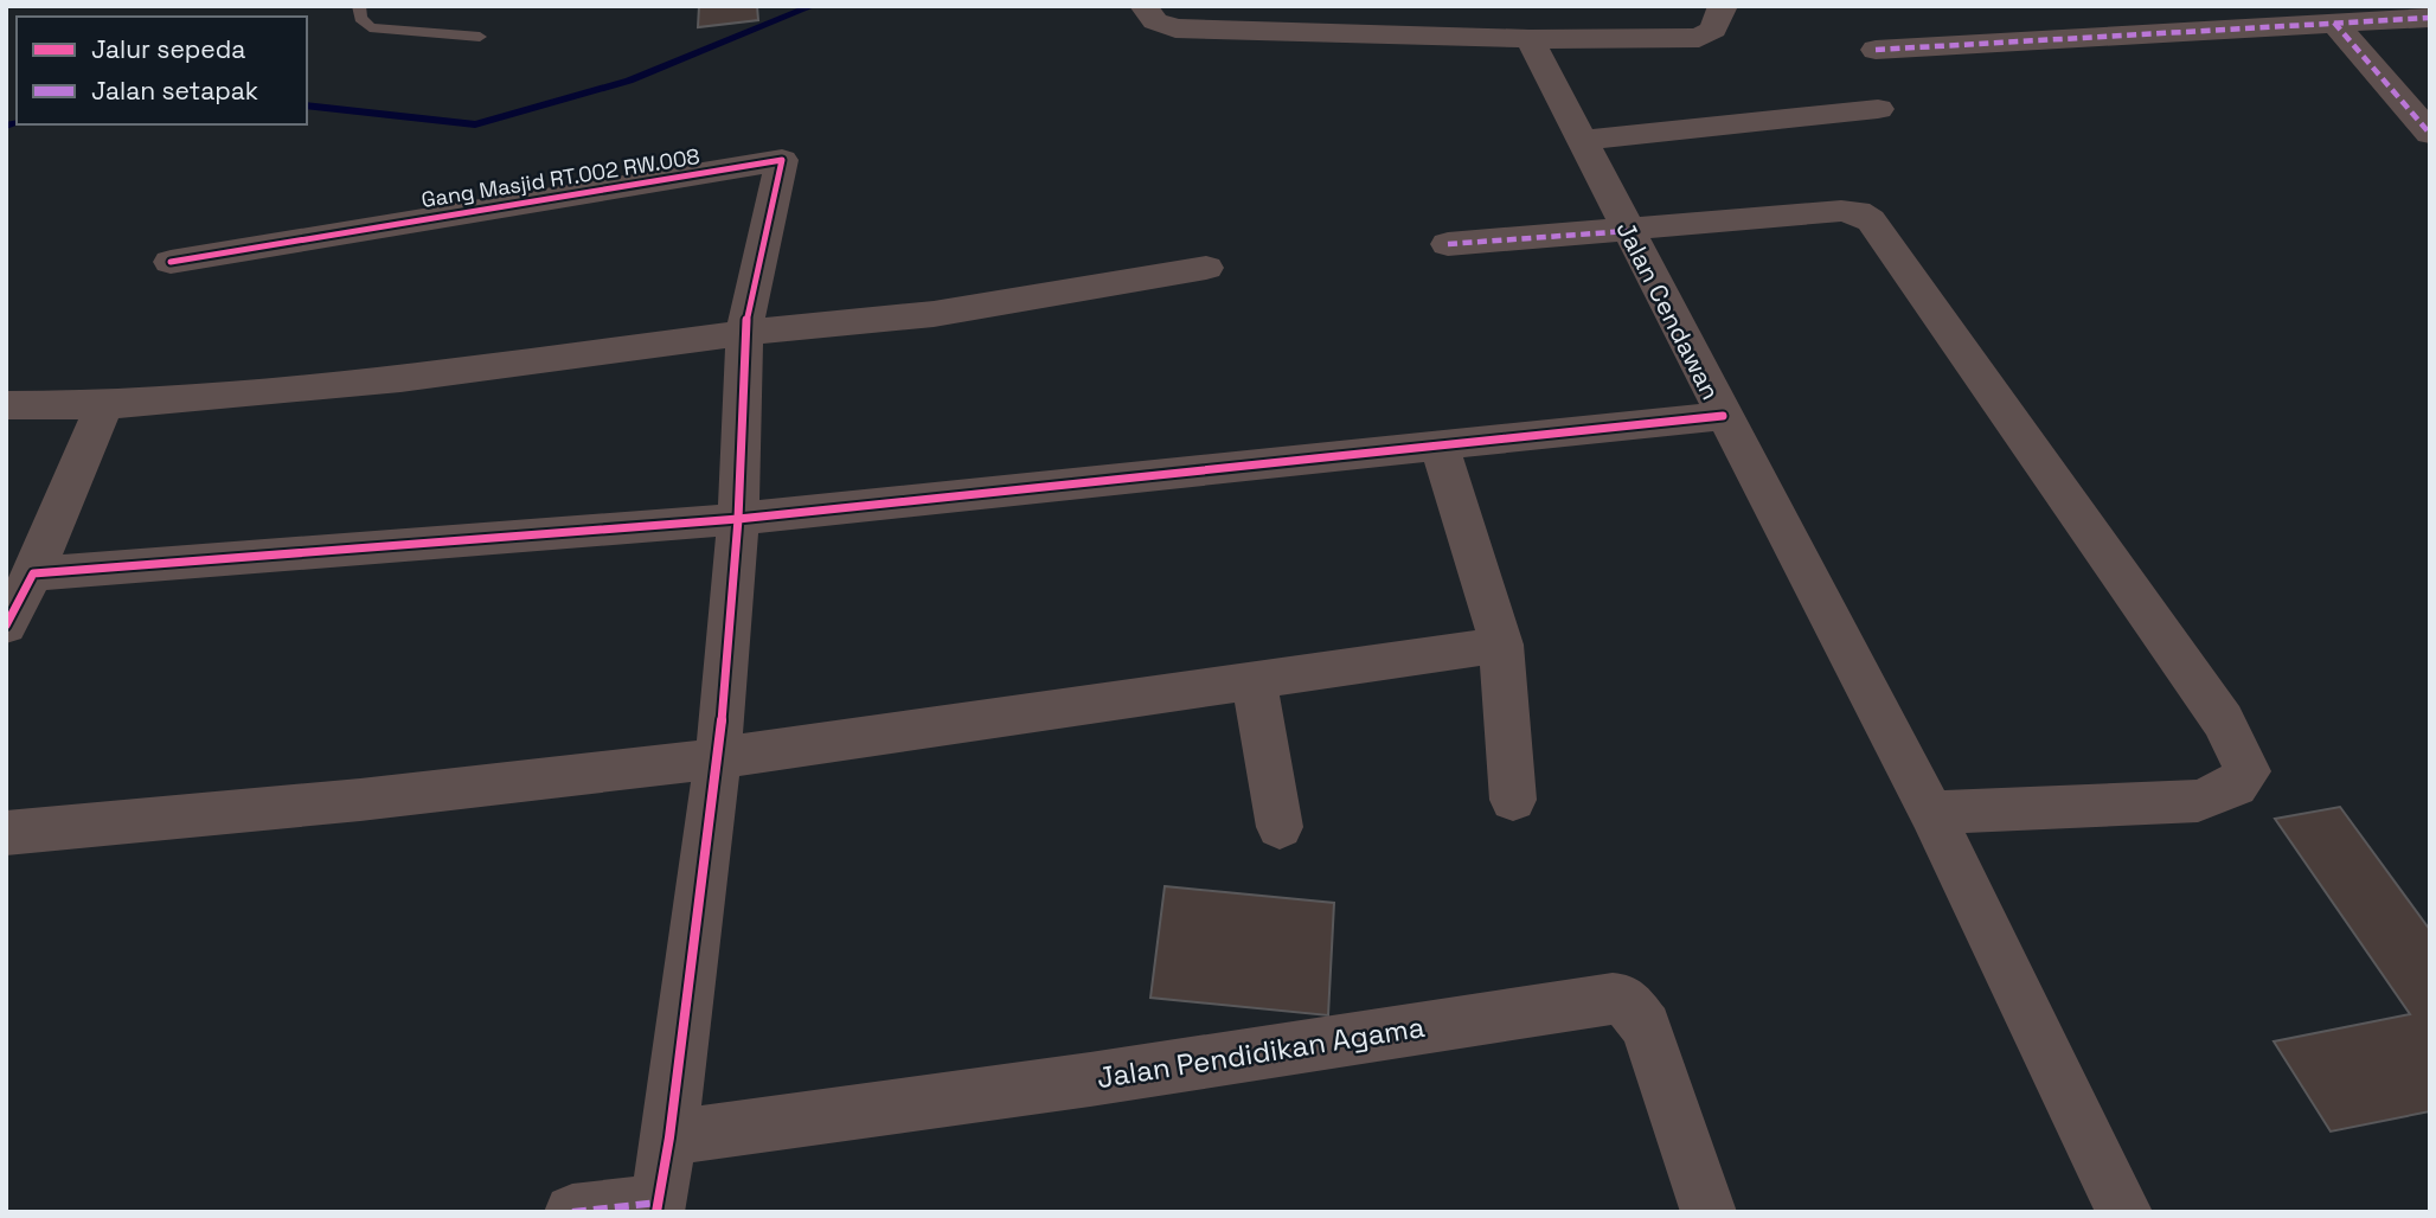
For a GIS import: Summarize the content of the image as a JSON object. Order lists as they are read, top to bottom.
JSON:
{
  "streets": {
    "street": ["Gang Masjid RT.002 RW.008", "Jalan Cendawan", "Jalan Pendidikan Agama"]
  },
  "legend": ["Jalur sepeda", "Jalan setapak"]
}
